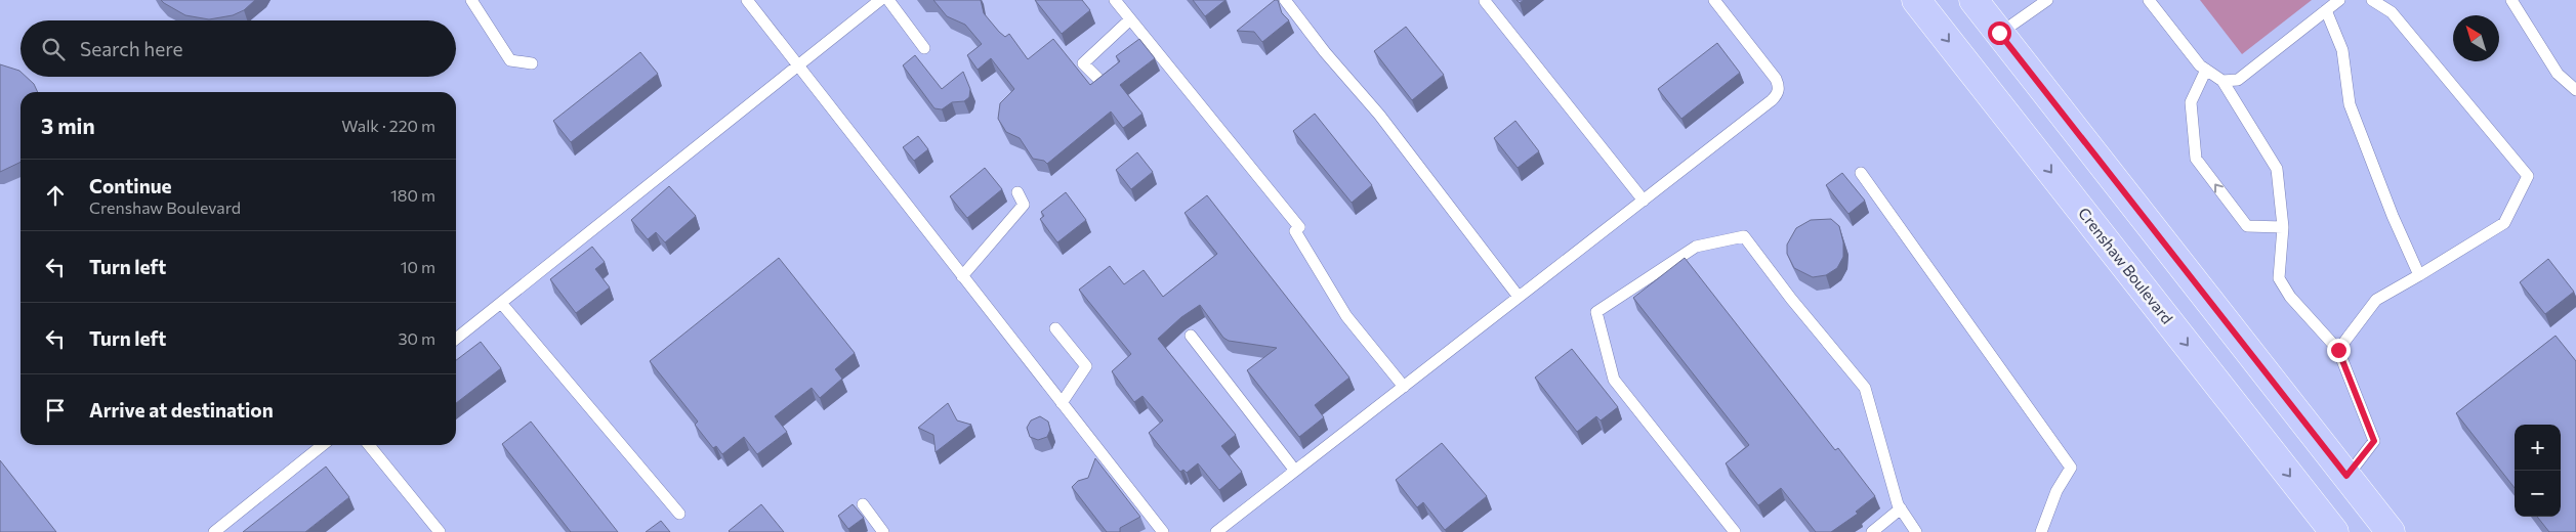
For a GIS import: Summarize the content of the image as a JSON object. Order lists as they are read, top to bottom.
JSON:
{
  "streets": {
    "main road": ["Crenshaw Boulevard"]
  },
  "north": "top left",
  "page": {
    "search": "Search here",
    "heading": ["3 min", "Walk · 220 m"],
    "list": [
      ["Continue", "Crenshaw Boulevard", "180 m"],
      ["Turn left", "10 m"],
      ["Turn left", "30 m"],
      "Arrive at destination"
    ],
    "map_buttons": ["+", "−"]
  }
}
